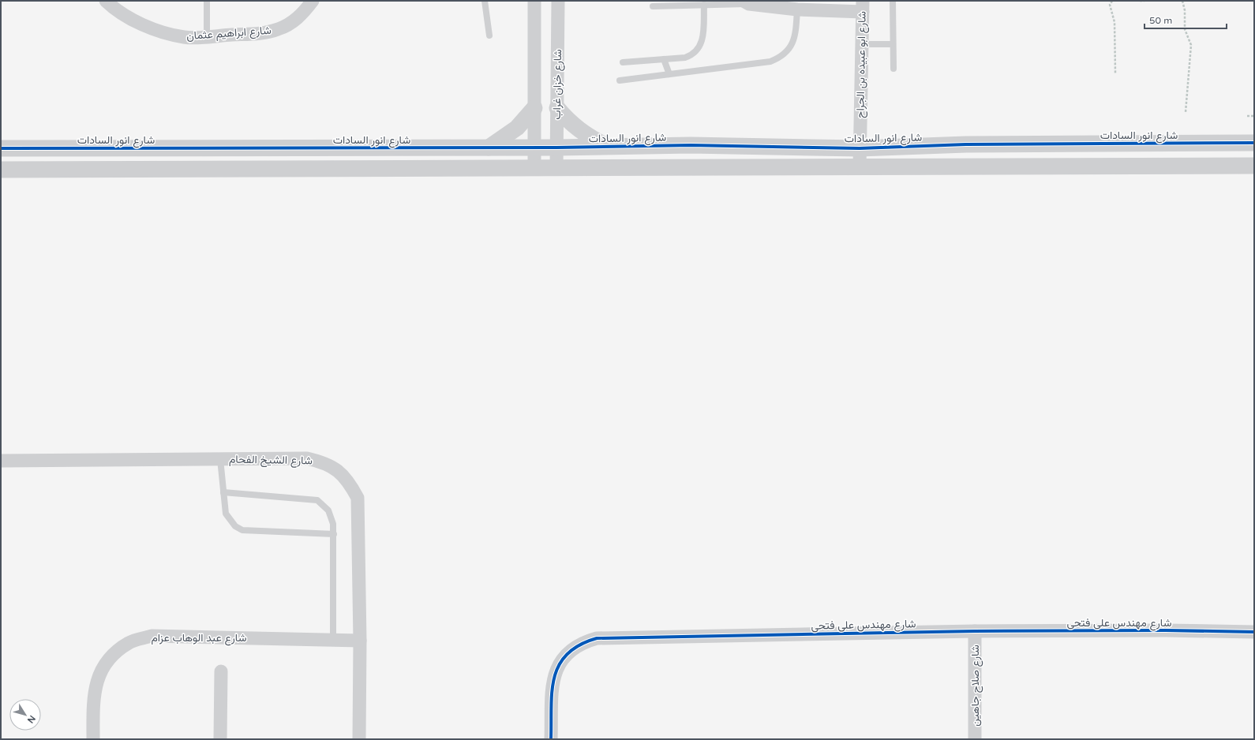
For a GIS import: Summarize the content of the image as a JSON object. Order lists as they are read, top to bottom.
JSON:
{
  "streets": {
    "street": [
      "شارع ابراهيم عثمان",
      "شارع ابو عبيده بن الجراح",
      "شارع خزان غراب",
      "شارع انور السادات",
      "شارع الشيخ الفحام",
      "شارع مهندس على فتحى",
      "شارع عبد الوهاب عزام",
      "شارع صلاح جاهين"
    ]
  },
  "crossings": [
    ["شارع ابو عبيده بن الجراح", "شارع انور السادات"],
    ["شارع خزان غراب", "شارع انور السادات"],
    ["شارع الشيخ الفحام", "شارع عبد الوهاب عزام"],
    ["شارع مهندس على فتحى", "شارع صلاح جاهين"]
  ],
  "scale_bar": "50 m",
  "north": "bottom right"
}
